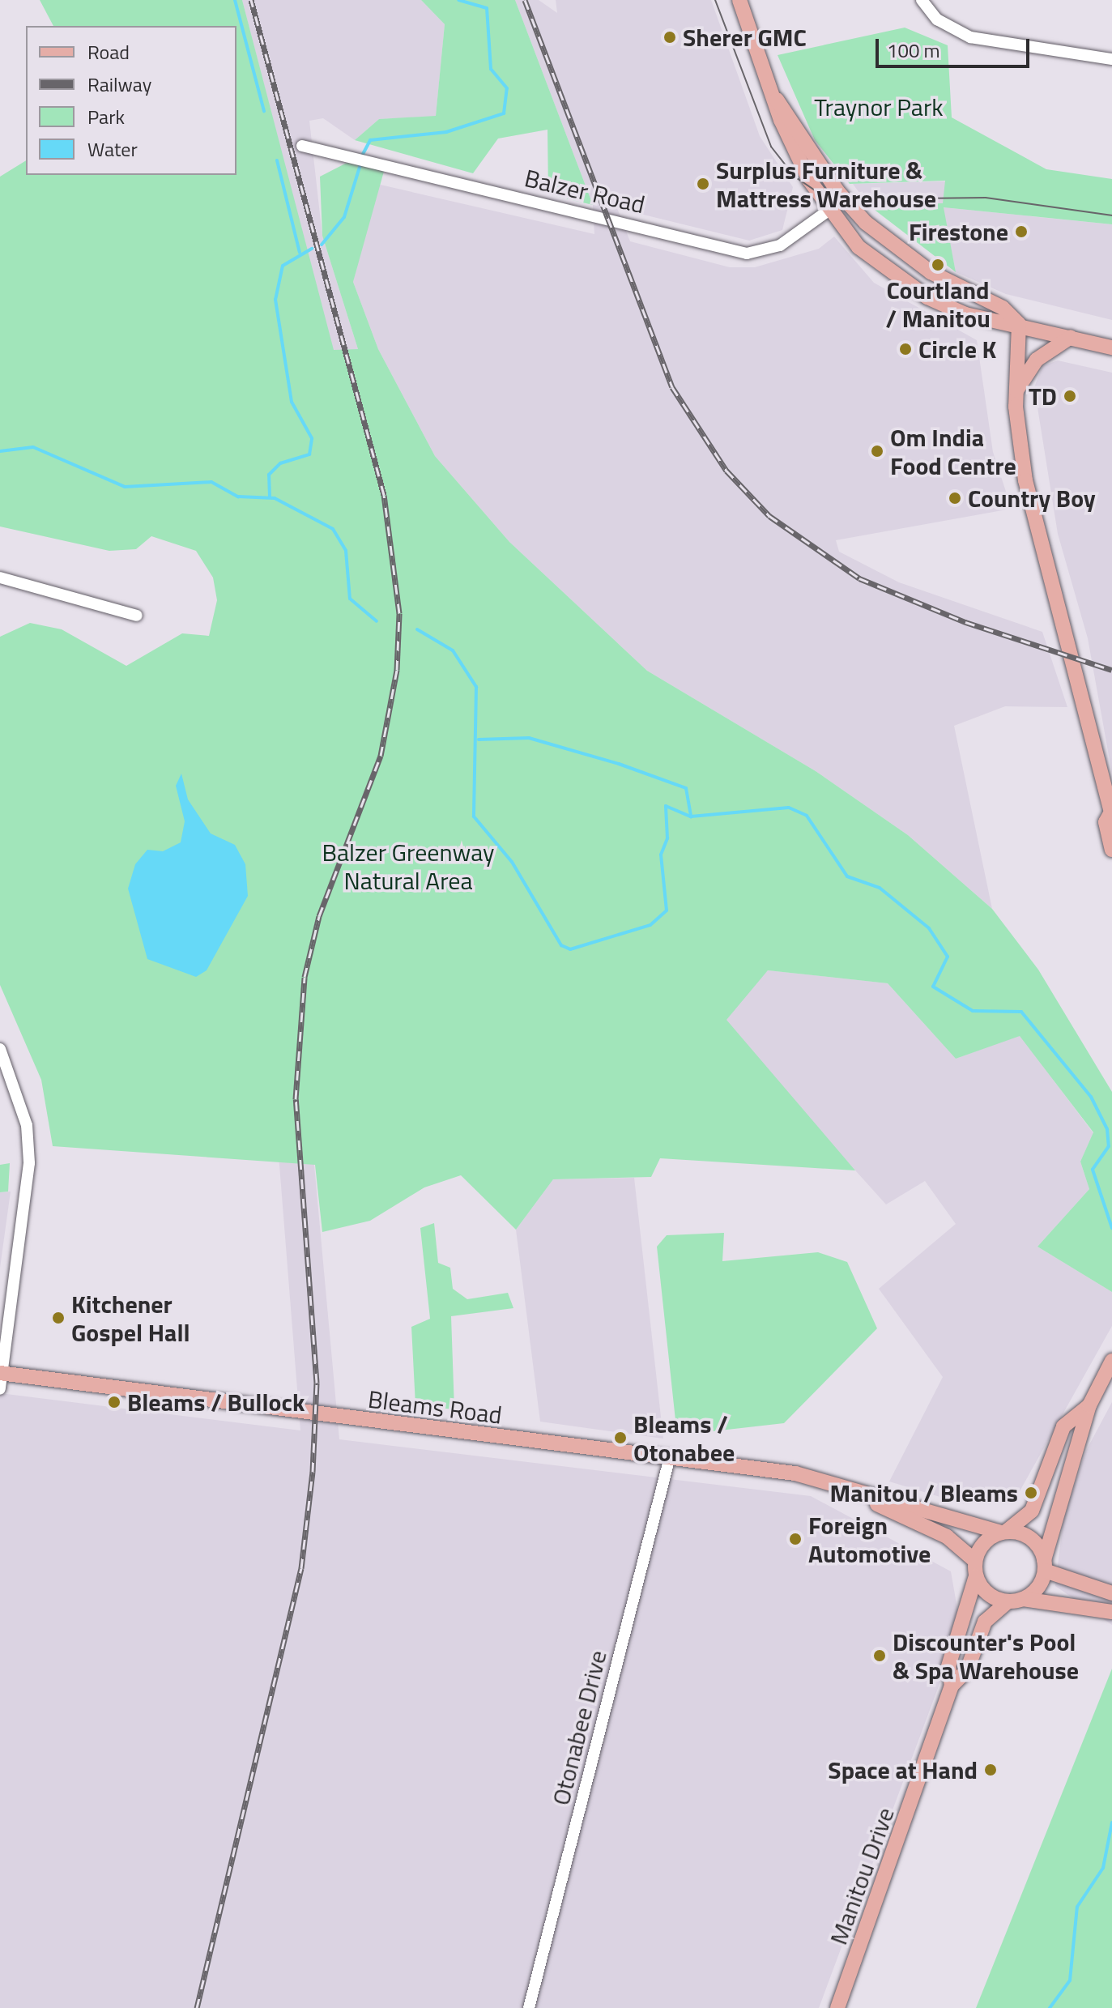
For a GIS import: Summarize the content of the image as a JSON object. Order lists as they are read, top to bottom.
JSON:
{
  "streets": {
    "main road": ["Bleams Road", "Manitou Drive"],
    "street": ["Balzer Road", "Otonabee Drive"]
  },
  "crossings": [
    ["Bleams Road", "Otonabee Drive"],
    ["Bleams Road", "Manitou Drive"]
  ],
  "parks": ["Traynor Park", "Balzer Greenway Natural Area"],
  "places": [
    "Sherer GMC",
    "Surplus Furniture & Mattress Warehouse",
    "Firestone",
    "Courtland / Manitou",
    "Circle K",
    "TD",
    "Om India Food Centre",
    "Country Boy",
    "Kitchener Gospel Hall",
    "Bleams / Bullock",
    "Bleams / Otonabee",
    "Manitou / Bleams",
    "Foreign Automotive",
    "Discounter's Pool & Spa Warehouse",
    "Space at Hand"
  ],
  "legend": [
    "Road",
    "Railway",
    "Park",
    "Water"
  ],
  "scale_bar": "100 m"
}
